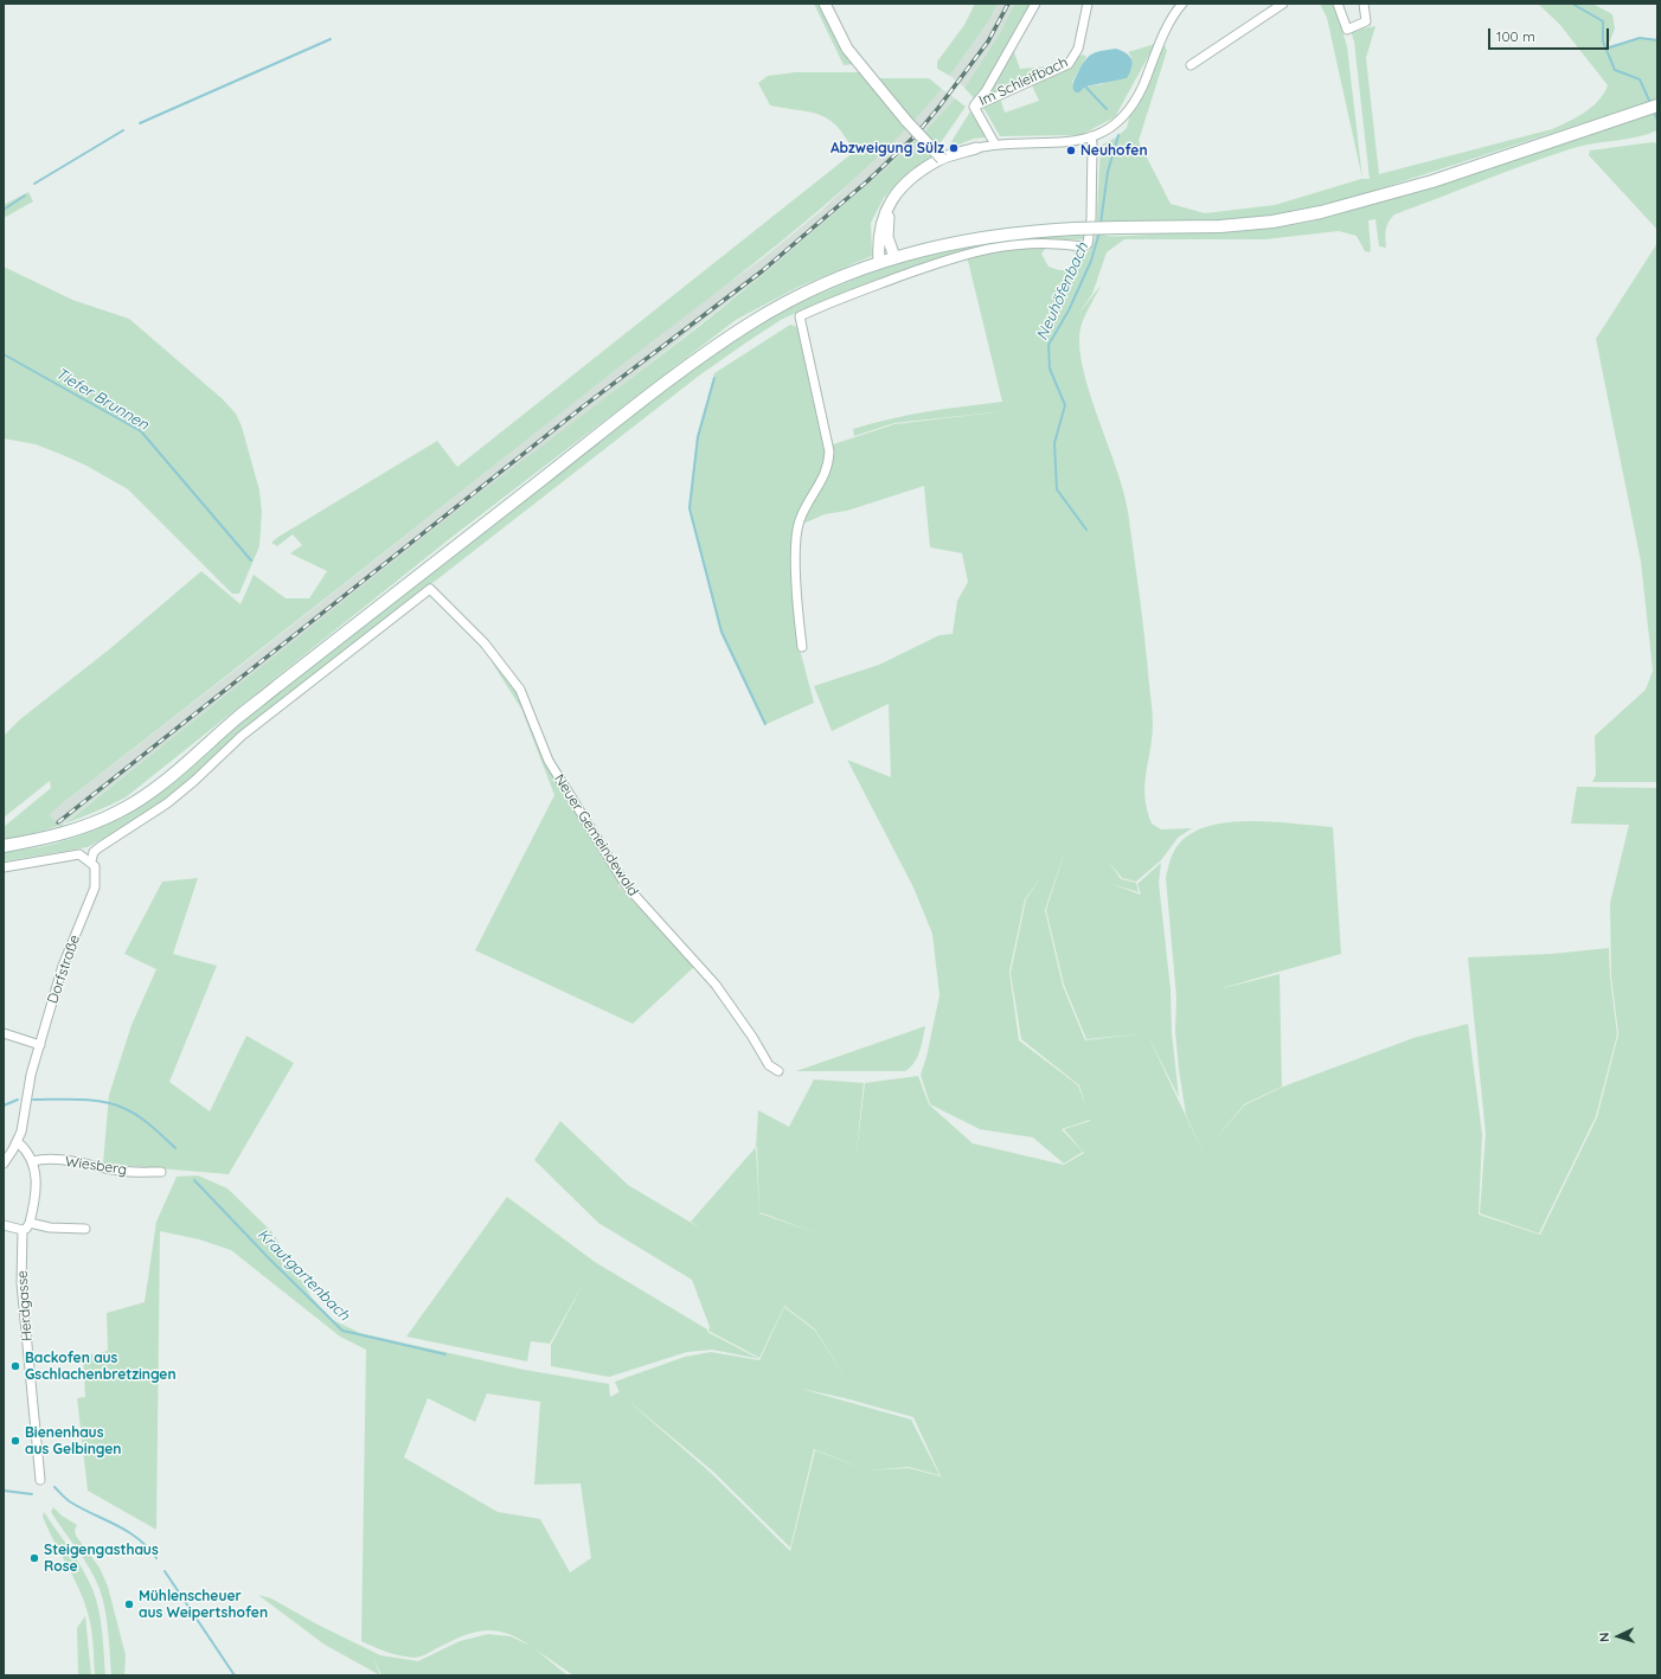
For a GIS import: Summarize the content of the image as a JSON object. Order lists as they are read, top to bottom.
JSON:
{
  "streets": {
    "street": [
      "Im Schleifbach",
      "Neuer Gemeindewald",
      "Dorfstraße",
      "Wiesberg",
      "Herdgasse"
    ]
  },
  "crossings": [
    ["Neuer Gemeindewald", "Dorfstraße"]
  ],
  "water": ["Neuhöfenbach", "Tiefer Brunnen", "Krautgartenbach"],
  "places": [
    "Abzweigung Sülz",
    "Neuhofen",
    "Backofen aus Gschlachenbretzingen",
    "Bienenhaus aus Gelbingen",
    "Steigengasthaus Rose",
    "Mühlenscheuer aus Weipertshofen"
  ],
  "scale_bar": "100 m",
  "north": "left"
}
